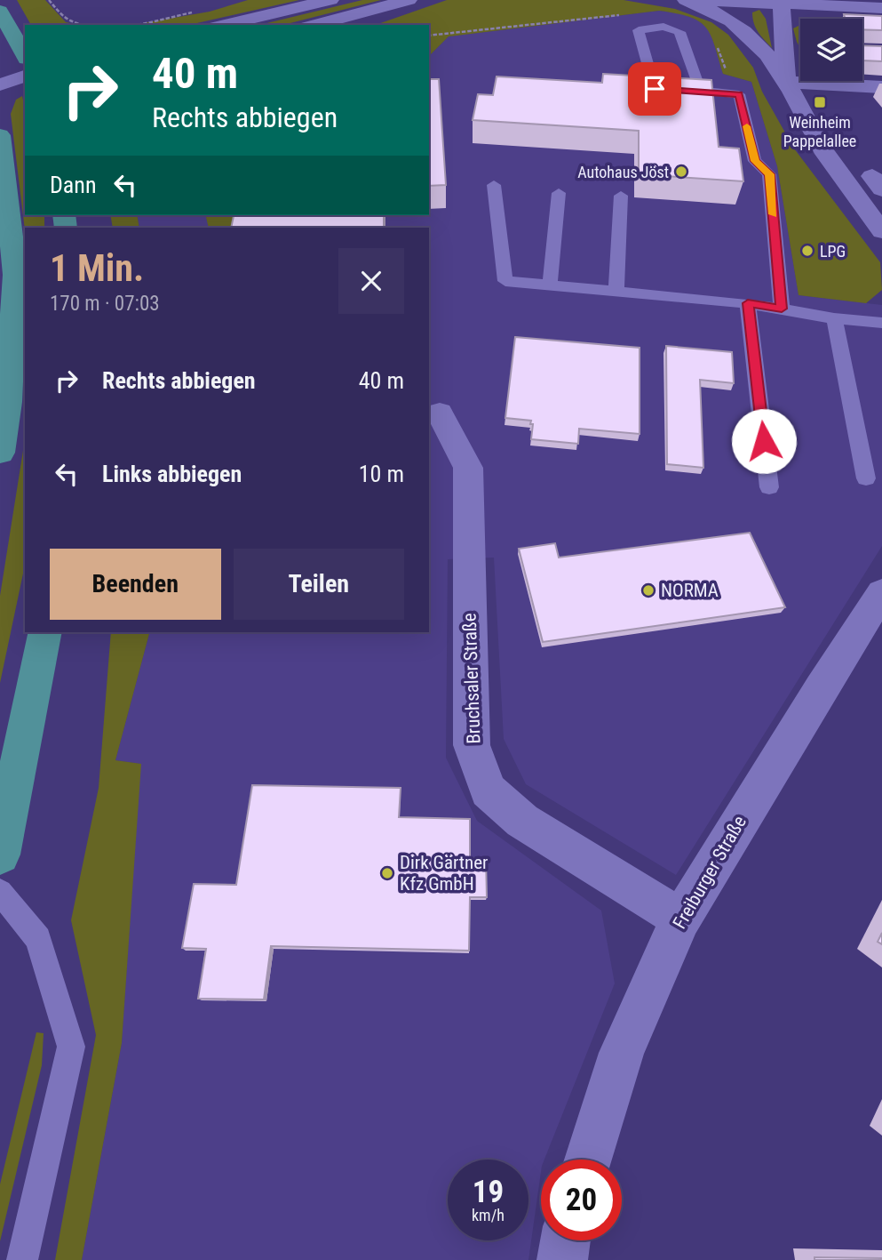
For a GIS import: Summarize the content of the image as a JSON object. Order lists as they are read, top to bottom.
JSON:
{
  "streets": {
    "street": ["Bruchsaler Straße", "Freiburger Straße"]
  },
  "crossings": [
    ["Bruchsaler Straße", "Freiburger Straße"]
  ],
  "places": {
    "transit": ["Weinheim Pappelallee"],
    "other": [
      "Autohaus Jöst",
      "LPG",
      "NORMA",
      "Dirk Gärtner Kfz GmbH"
    ]
  },
  "page": {
    "turn": ["40 m", "Rechts abbiegen"],
    "then": "Dann",
    "heading": ["1 Min.", "170 m · 07:03"],
    "list": [
      {
        "name": "Rechts abbiegen",
        "value": "40 m"
      },
      {
        "name": "Links abbiegen",
        "value": "10 m"
      }
    ],
    "buttons": ["Beenden", "Teilen"],
    "speed": "19 km/h",
    "limit": "20"
  }
}
